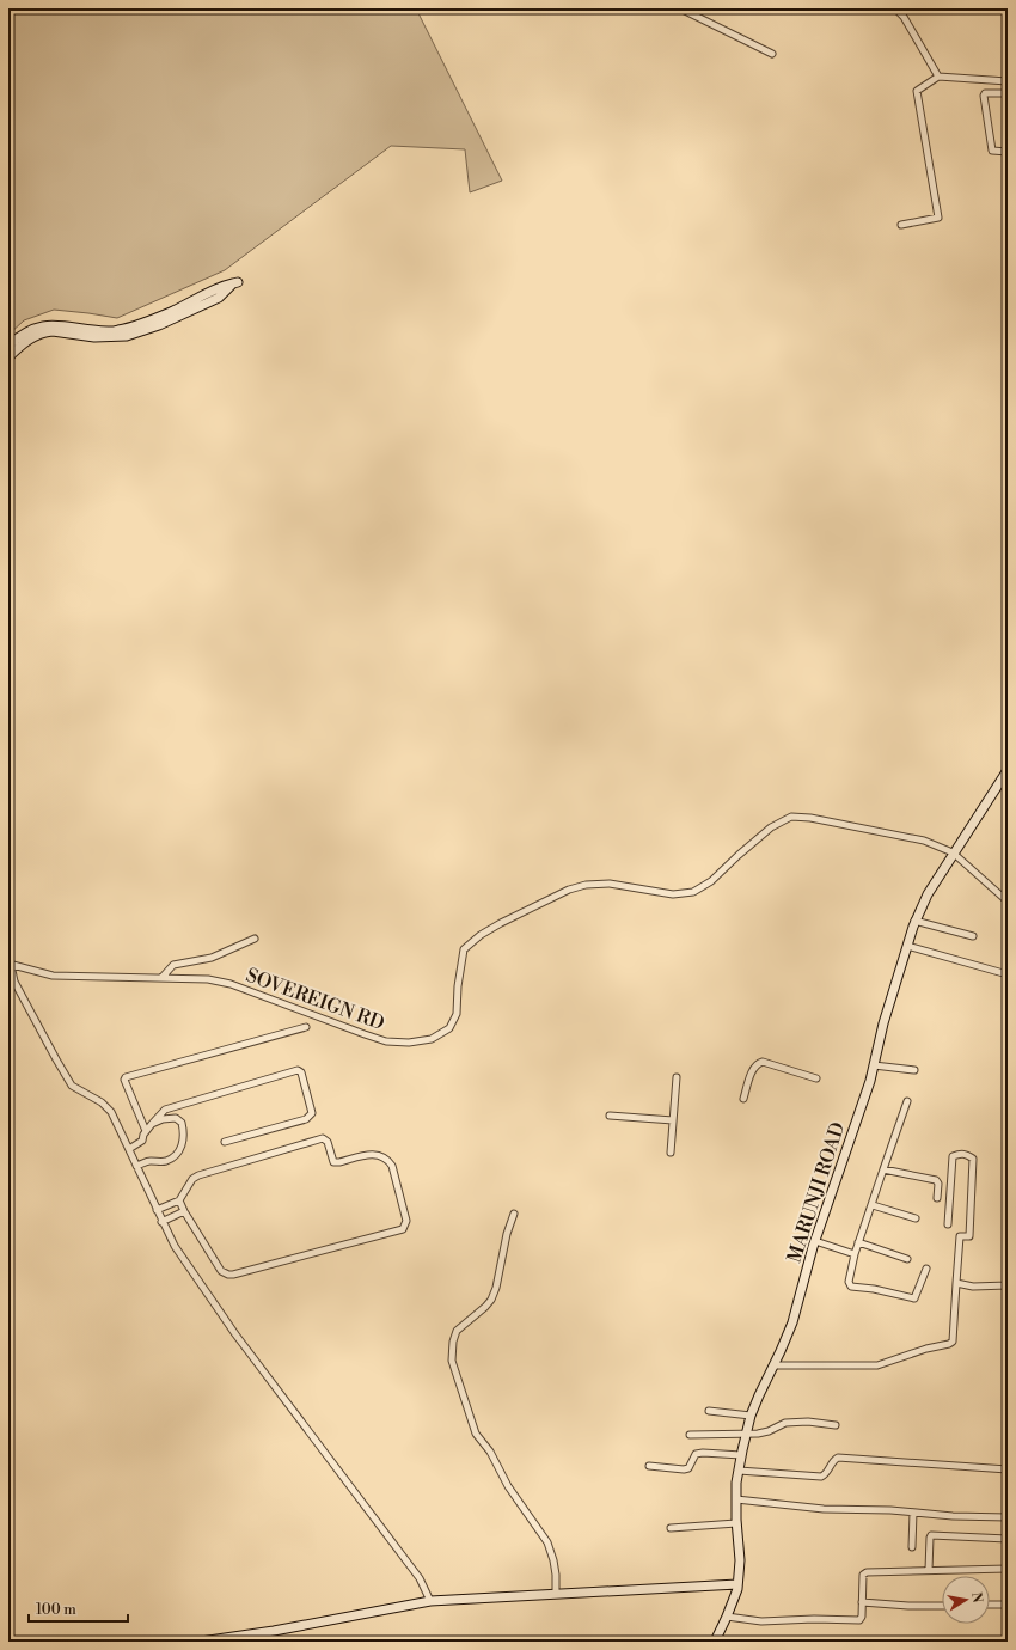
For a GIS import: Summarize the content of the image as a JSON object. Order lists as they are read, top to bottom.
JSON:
{
  "streets": {
    "street": ["SOVEREIGN RD", "MARUNJI ROAD"]
  },
  "crossings": [
    ["SOVEREIGN RD", "MARUNJI ROAD"]
  ],
  "scale_bar": "100 m",
  "north": "right"
}
